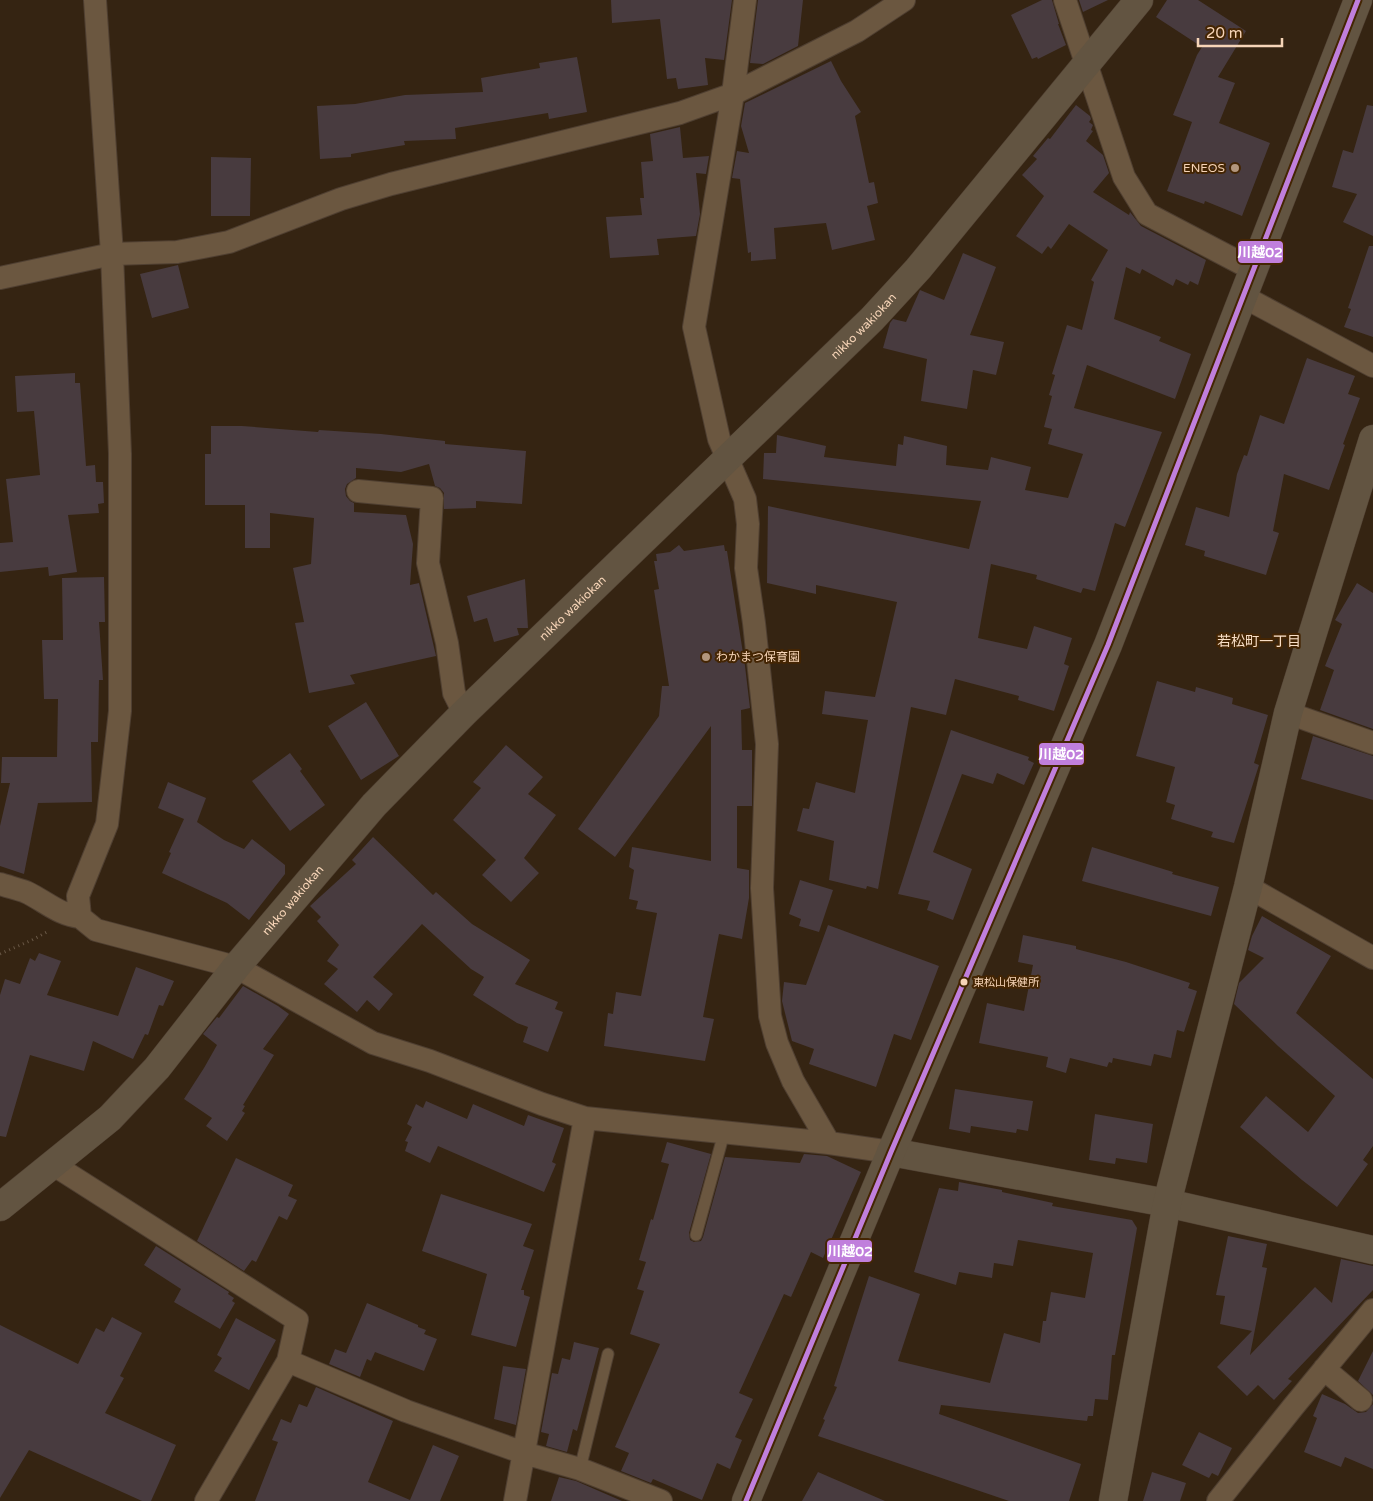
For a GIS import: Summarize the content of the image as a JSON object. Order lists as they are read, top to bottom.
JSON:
{
  "streets": {
    "street": ["nikko wakiokan"]
  },
  "districts": ["若松町一丁目"],
  "places": ["ENEOS", "わかまつ保育園", "東松山保健所"],
  "lines": ["transit line 川越02"],
  "scale_bar": "20 m"
}
